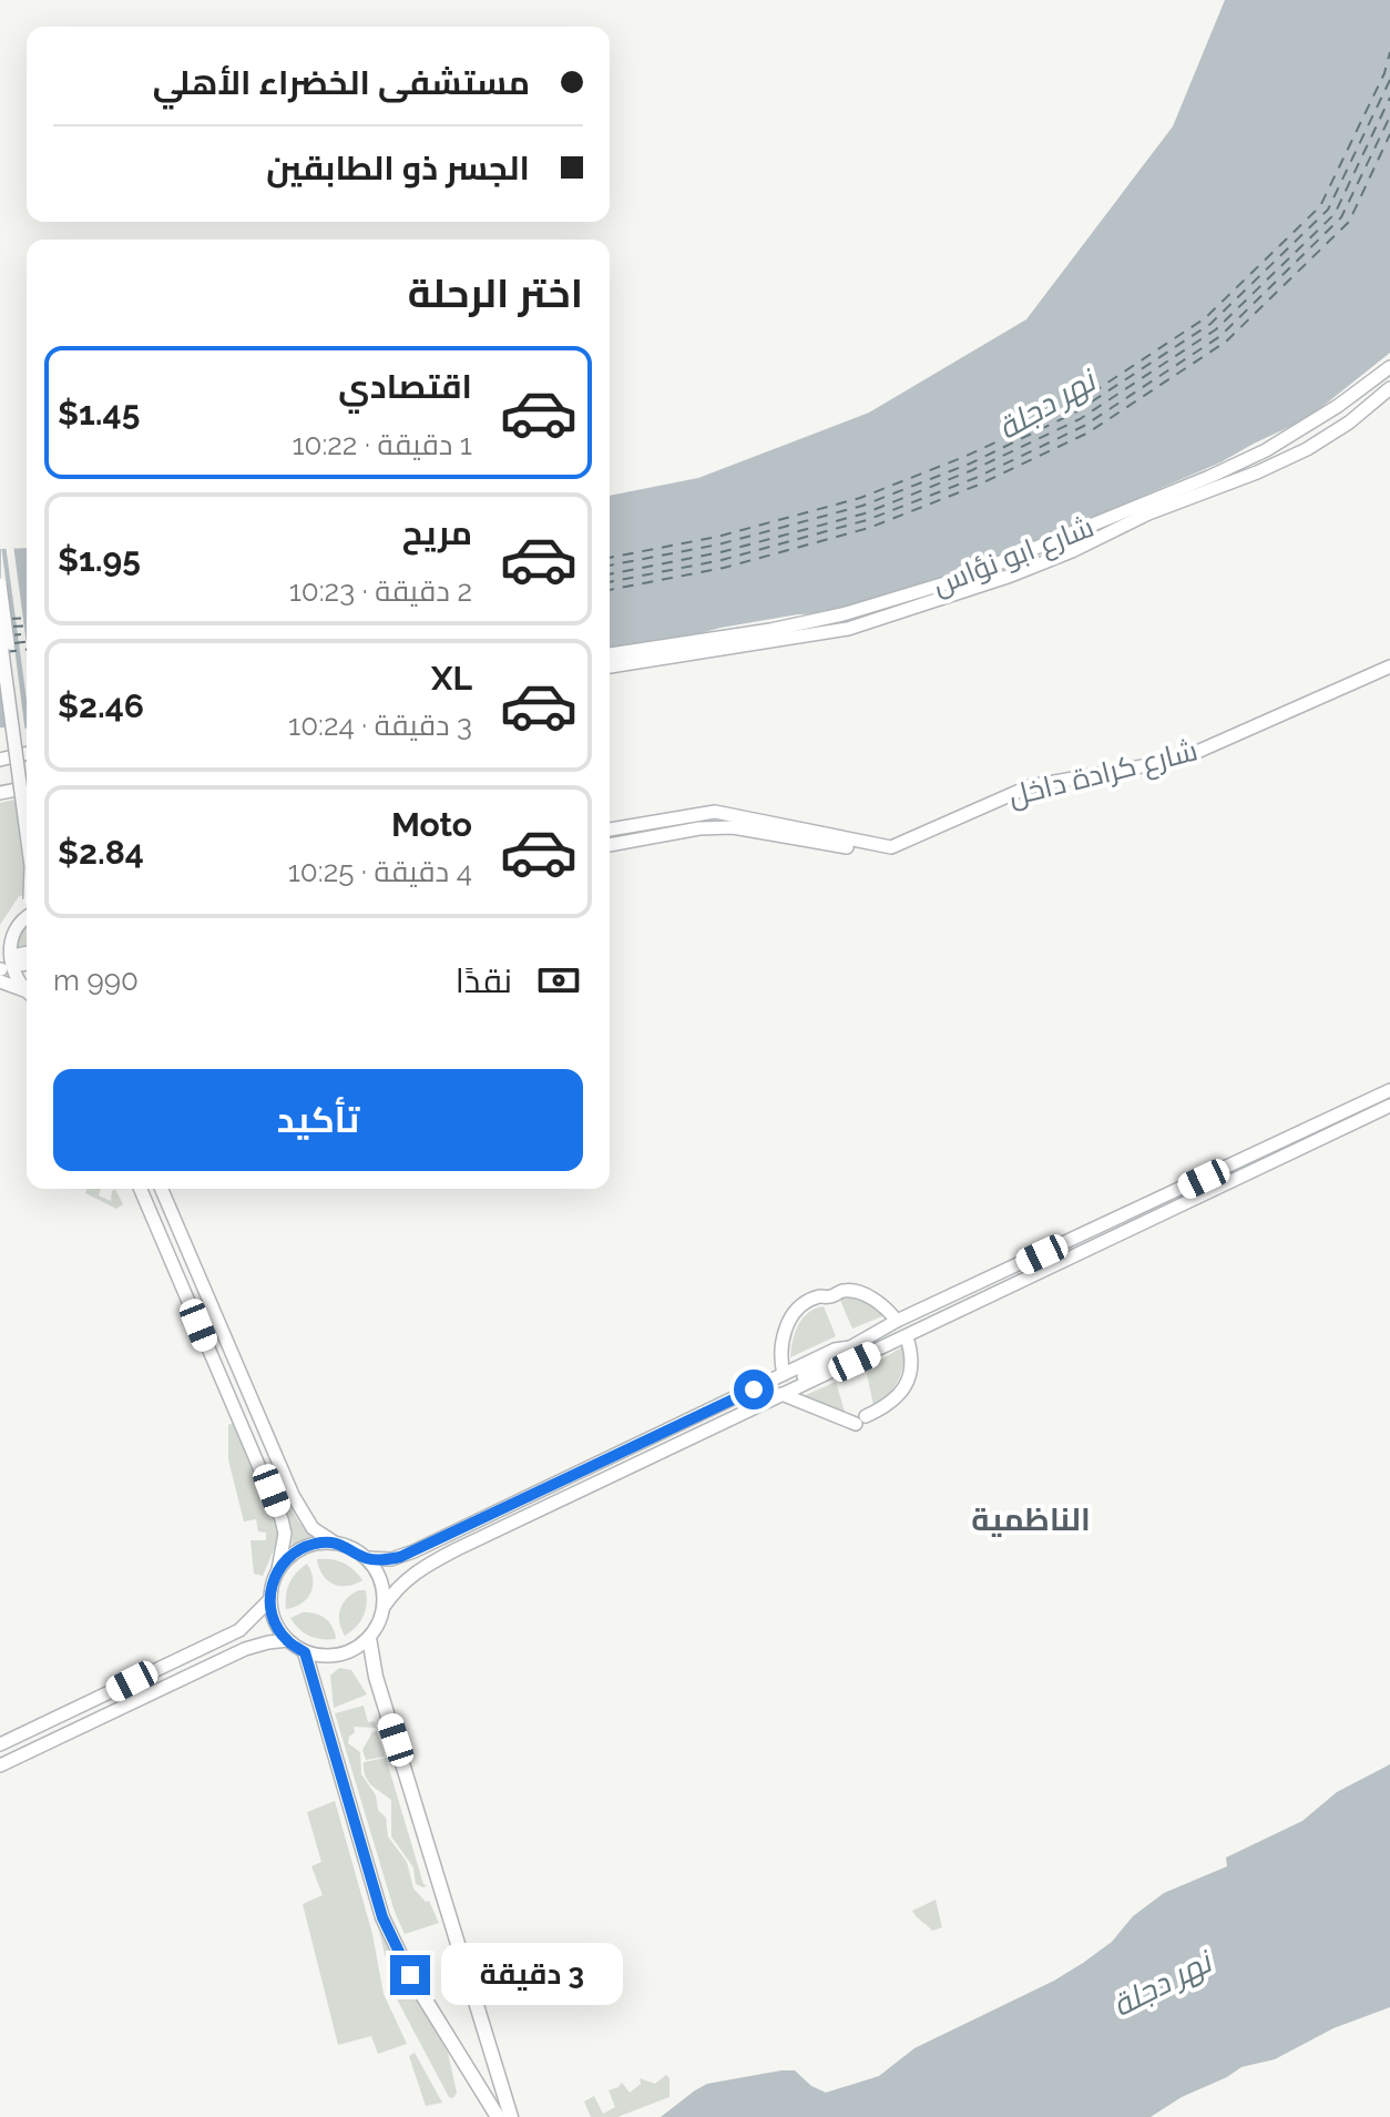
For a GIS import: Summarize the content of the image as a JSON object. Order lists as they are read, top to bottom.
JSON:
{
  "streets": {
    "main road": ["شارع ابو نؤاس", "شارع كرادة داخل"]
  },
  "districts": ["الناظمية"],
  "water": ["نهر دجلة"],
  "page": {
    "banner": ["مستشفى الخضراء الأهلي", "الجسر ذو الطابقين"],
    "heading": "اختر الرحلة",
    "list": [
      {
        "name": "اقتصادي",
        "note": "1 دقيقة · 10:22",
        "value": "$1.45"
      },
      {
        "name": "مريح",
        "note": "2 دقيقة · 10:23",
        "value": "$1.95"
      },
      {
        "name": "XL",
        "note": "3 دقيقة · 10:24",
        "value": "$2.46"
      },
      {
        "name": "Moto",
        "note": "4 دقيقة · 10:25",
        "value": "$2.84"
      }
    ],
    "pay": ["نقدًا", "990 m"],
    "buttons": "تأكيد",
    "bubble": "3 دقيقة"
  }
}
